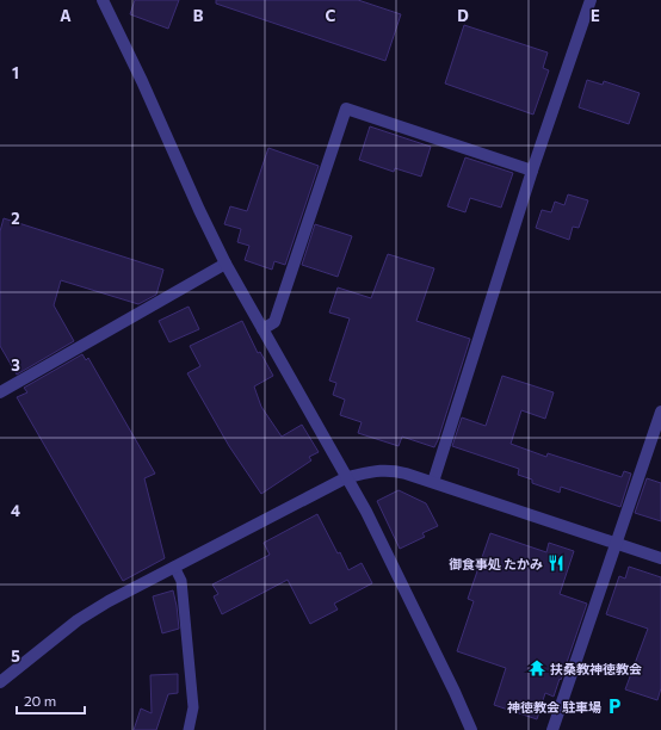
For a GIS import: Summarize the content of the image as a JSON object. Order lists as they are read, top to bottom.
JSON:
{
  "places": {
    "restaurant": ["御食事処 たかみ"],
    "temple": ["扶桑教神徳教会"],
    "parking": ["神徳教会 駐車場"]
  },
  "scale_bar": "20 m",
  "grid": {
    "columns": [
      "A",
      "B",
      "C",
      "D",
      "E"
    ],
    "rows": [
      "1",
      "2",
      "3",
      "4",
      "5"
    ]
  }
}
